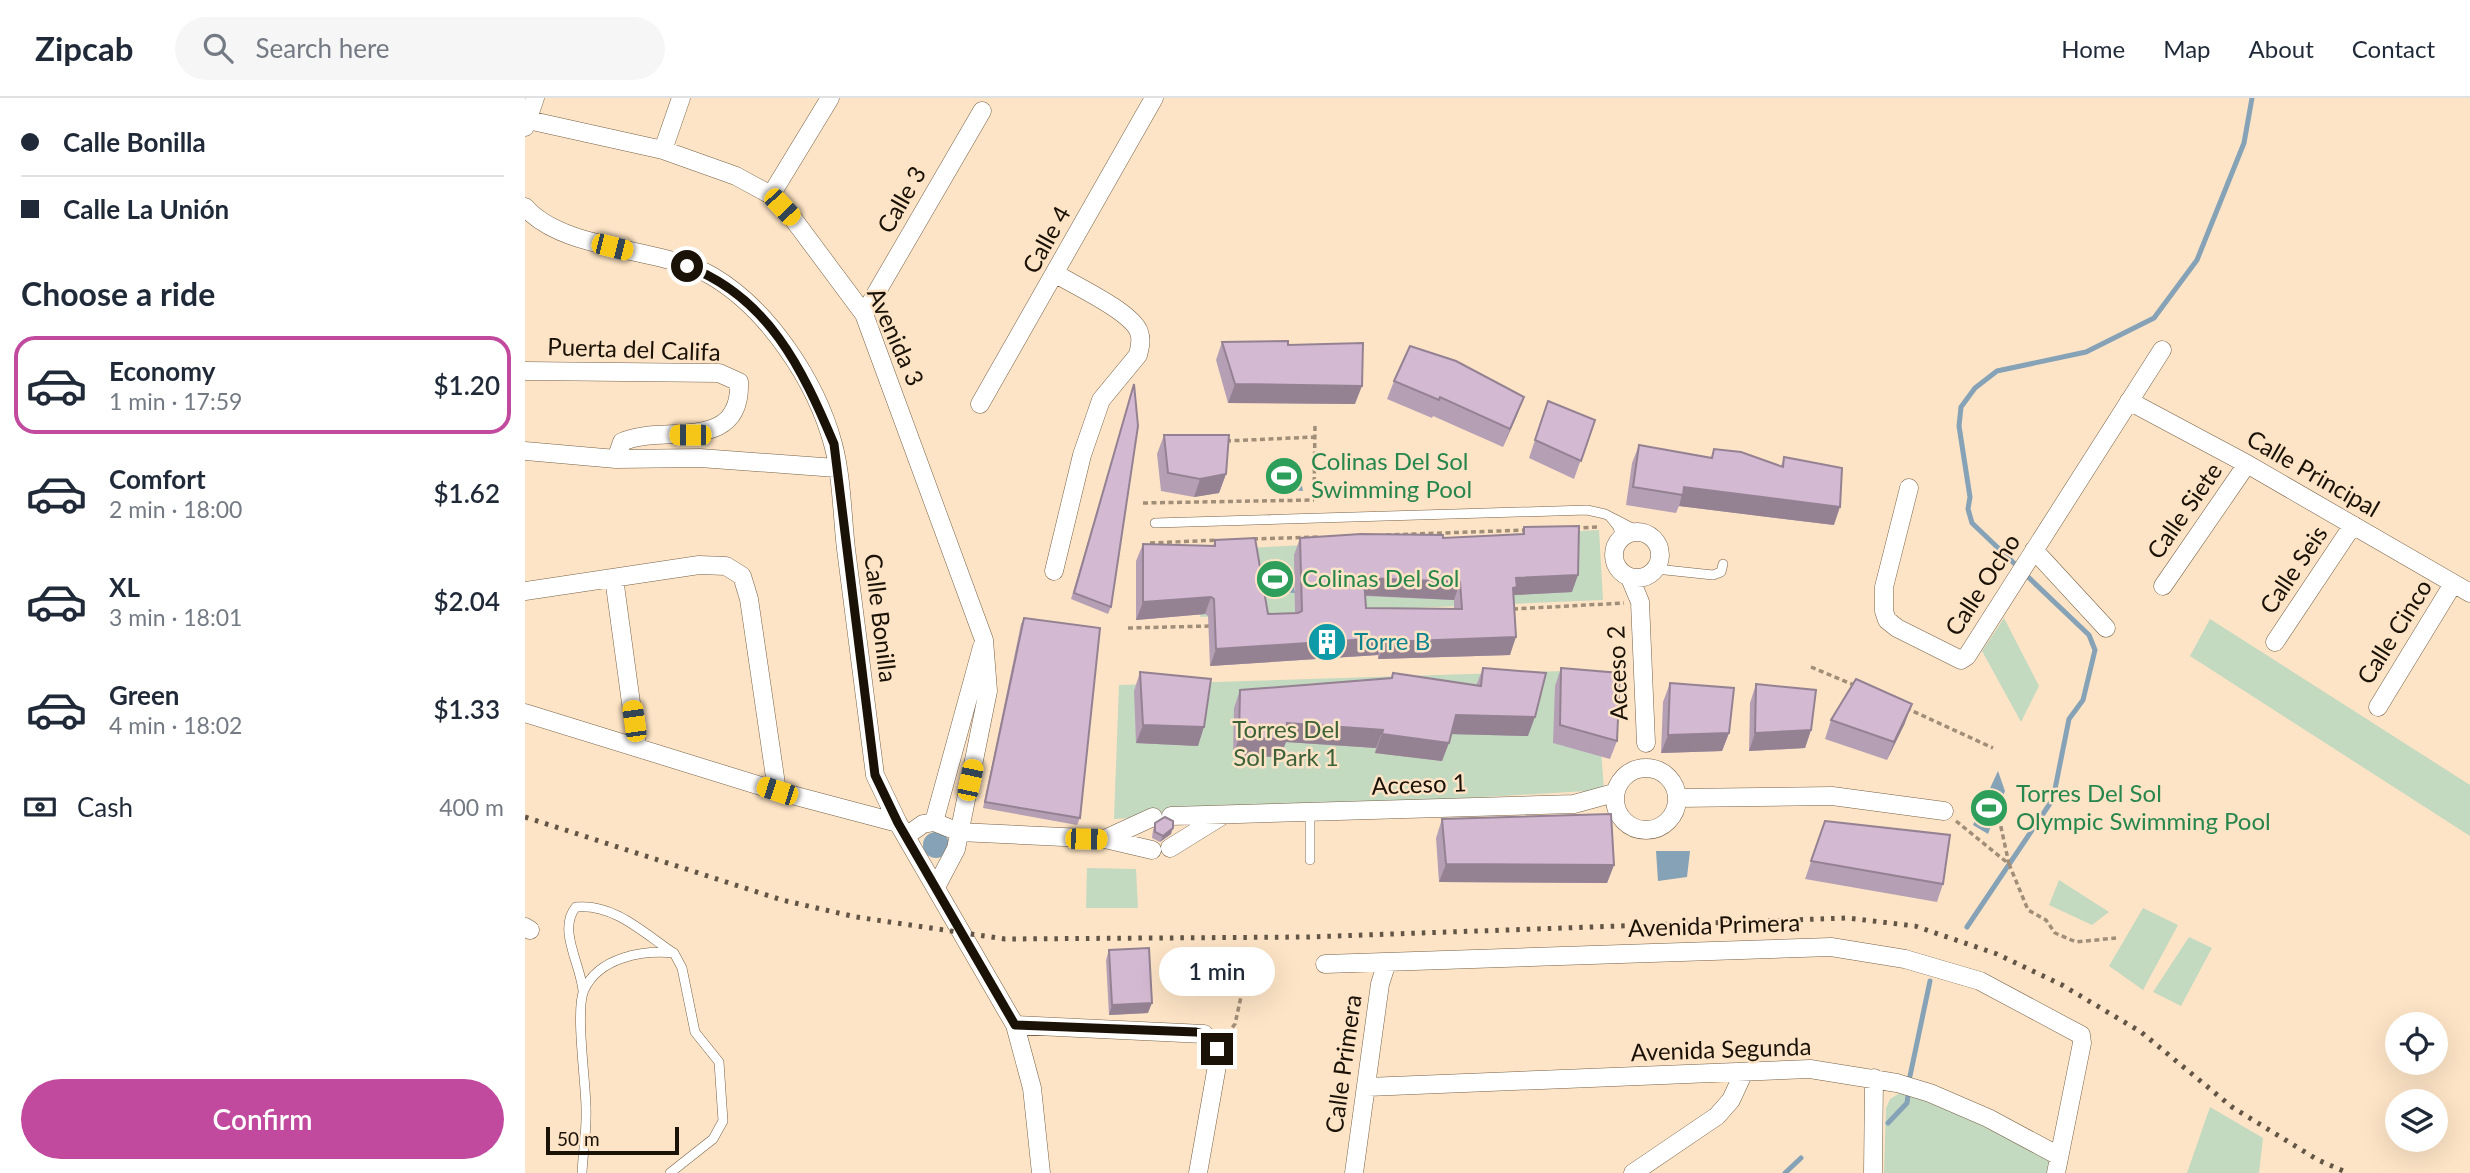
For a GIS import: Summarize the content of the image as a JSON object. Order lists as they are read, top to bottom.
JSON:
{
  "streets": {
    "street": [
      "Calle 3",
      "Calle 4",
      "Avenida 3",
      "Puerta del Califa",
      "Calle Principal",
      "Calle Siete",
      "Calle Seis",
      "Calle Ocho",
      "Calle Bonilla",
      "Calle Cinco",
      "Acceso 2",
      "Acceso 1",
      "Avenida Primera",
      "Avenida Segunda",
      "Calle Primera"
    ]
  },
  "crossings": [
    ["Calle 3", "Avenida 3"],
    ["Avenida 3", "Calle Bonilla"],
    ["Avenida 3", "Acceso 1"],
    ["Calle Principal", "Calle Siete"],
    ["Calle Principal", "Calle Seis"],
    ["Calle Principal", "Calle Ocho"],
    ["Calle Principal", "Calle Cinco"],
    ["Acceso 2", "Acceso 1"],
    ["Avenida Primera", "Avenida Segunda"],
    ["Avenida Primera", "Calle Primera"],
    ["Avenida Segunda", "Calle Primera"]
  ],
  "parks": ["Torres Del Sol Park 1"],
  "places": {
    "sports": ["Colinas Del Sol Swimming Pool", "Colinas Del Sol", "Torres Del Sol Olympic Swimming Pool"],
    "building": ["Torre B"]
  },
  "scale_bar": "50 m",
  "page": {
    "header": "Zipcab",
    "search": "Search here",
    "nav": [
      "Home",
      "Map",
      "About",
      "Contact"
    ],
    "banner": ["Calle Bonilla", "Calle La Unión"],
    "heading": "Choose a ride",
    "list": [
      {
        "name": "Economy",
        "note": "1 min · 17:59",
        "value": "$1.20"
      },
      {
        "name": "Comfort",
        "note": "2 min · 18:00",
        "value": "$1.62"
      },
      {
        "name": "XL",
        "note": "3 min · 18:01",
        "value": "$2.04"
      },
      {
        "name": "Green",
        "note": "4 min · 18:02",
        "value": "$1.33"
      }
    ],
    "pay": ["Cash", "400 m"],
    "bubble": "1 min",
    "buttons": "Confirm",
    "scale": "50 m"
  }
}
